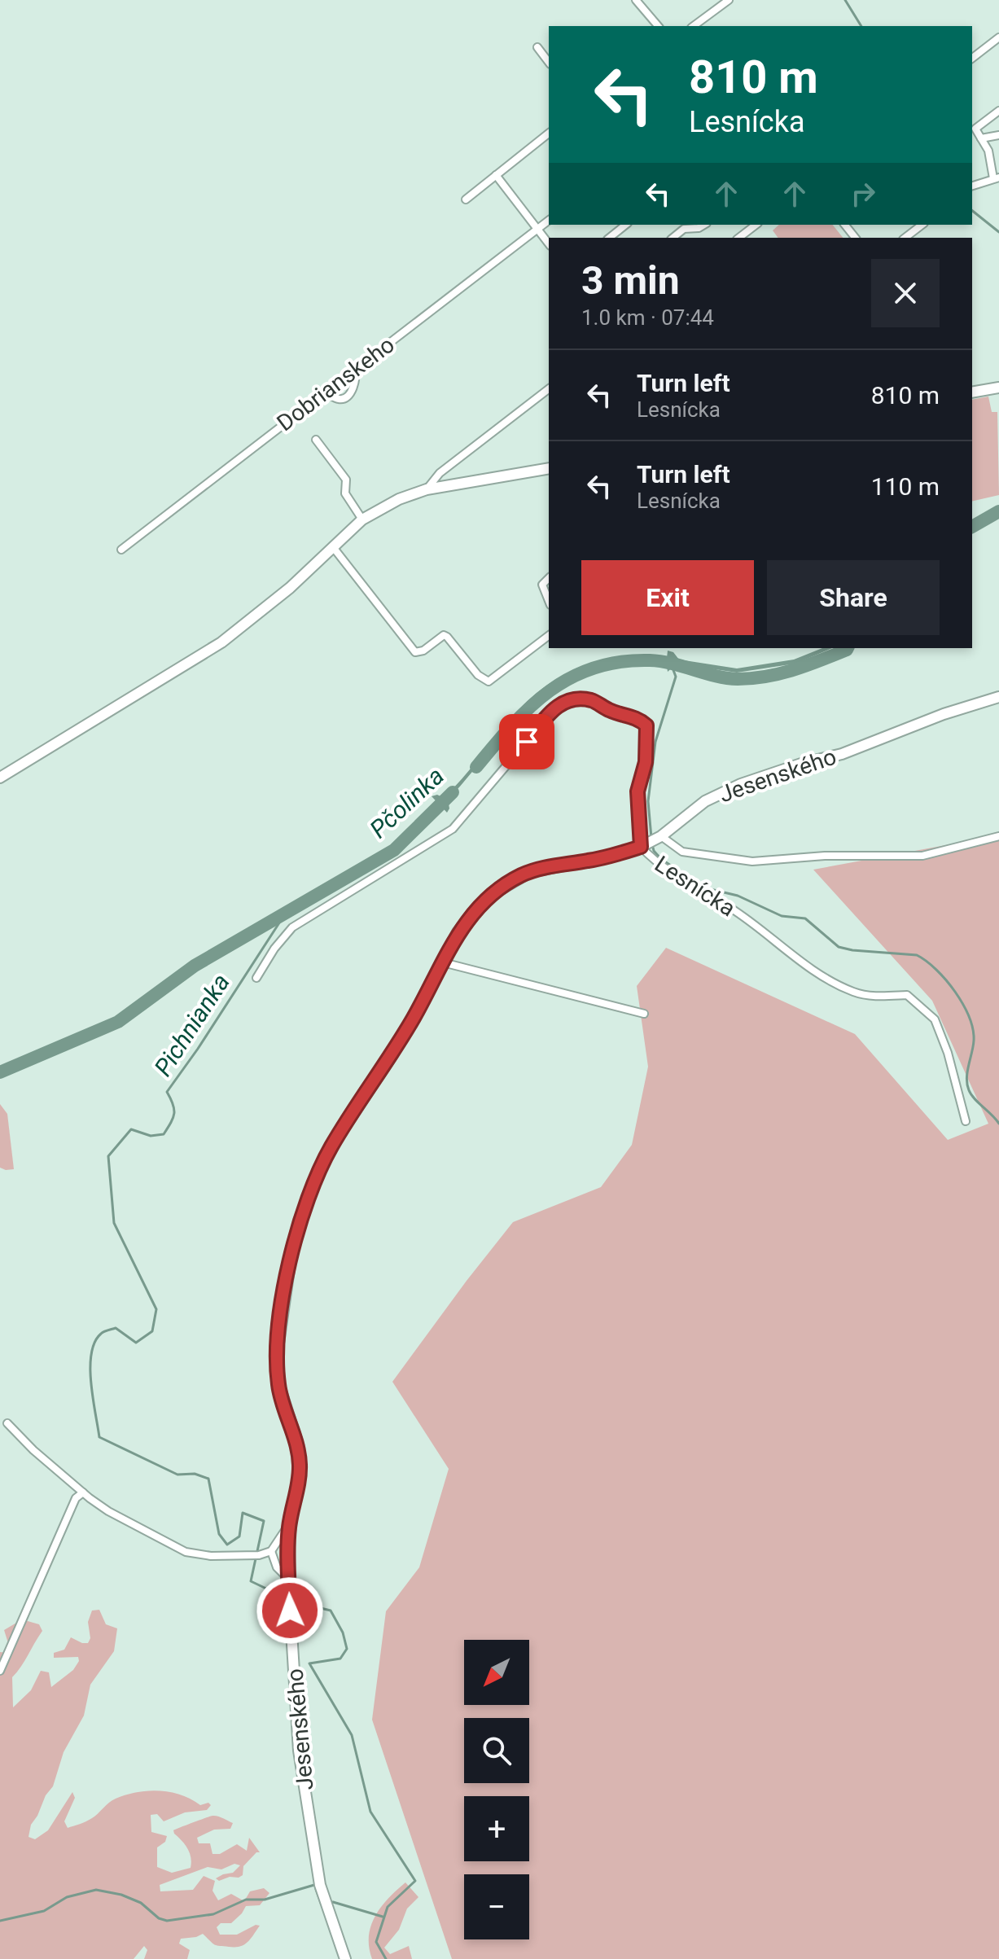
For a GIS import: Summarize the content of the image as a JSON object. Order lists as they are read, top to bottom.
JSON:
{
  "streets": {
    "street": ["Dobrianskeho", "Jesenského", "Lesnícka"]
  },
  "crossings": [
    ["Jesenského", "Lesnícka"]
  ],
  "water": ["Pčolinka", "Pichnianka"],
  "north": "bottom left",
  "page": {
    "turn": ["810 m", "Lesnícka"],
    "heading": ["3 min", "1.0 km · 07:44"],
    "list": [
      {
        "name": "Turn left",
        "note": "Lesnícka",
        "value": "810 m"
      },
      {
        "name": "Turn left",
        "note": "Lesnícka",
        "value": "110 m"
      }
    ],
    "buttons": ["Exit", "Share"],
    "map_buttons": ["+", "−"]
  }
}
